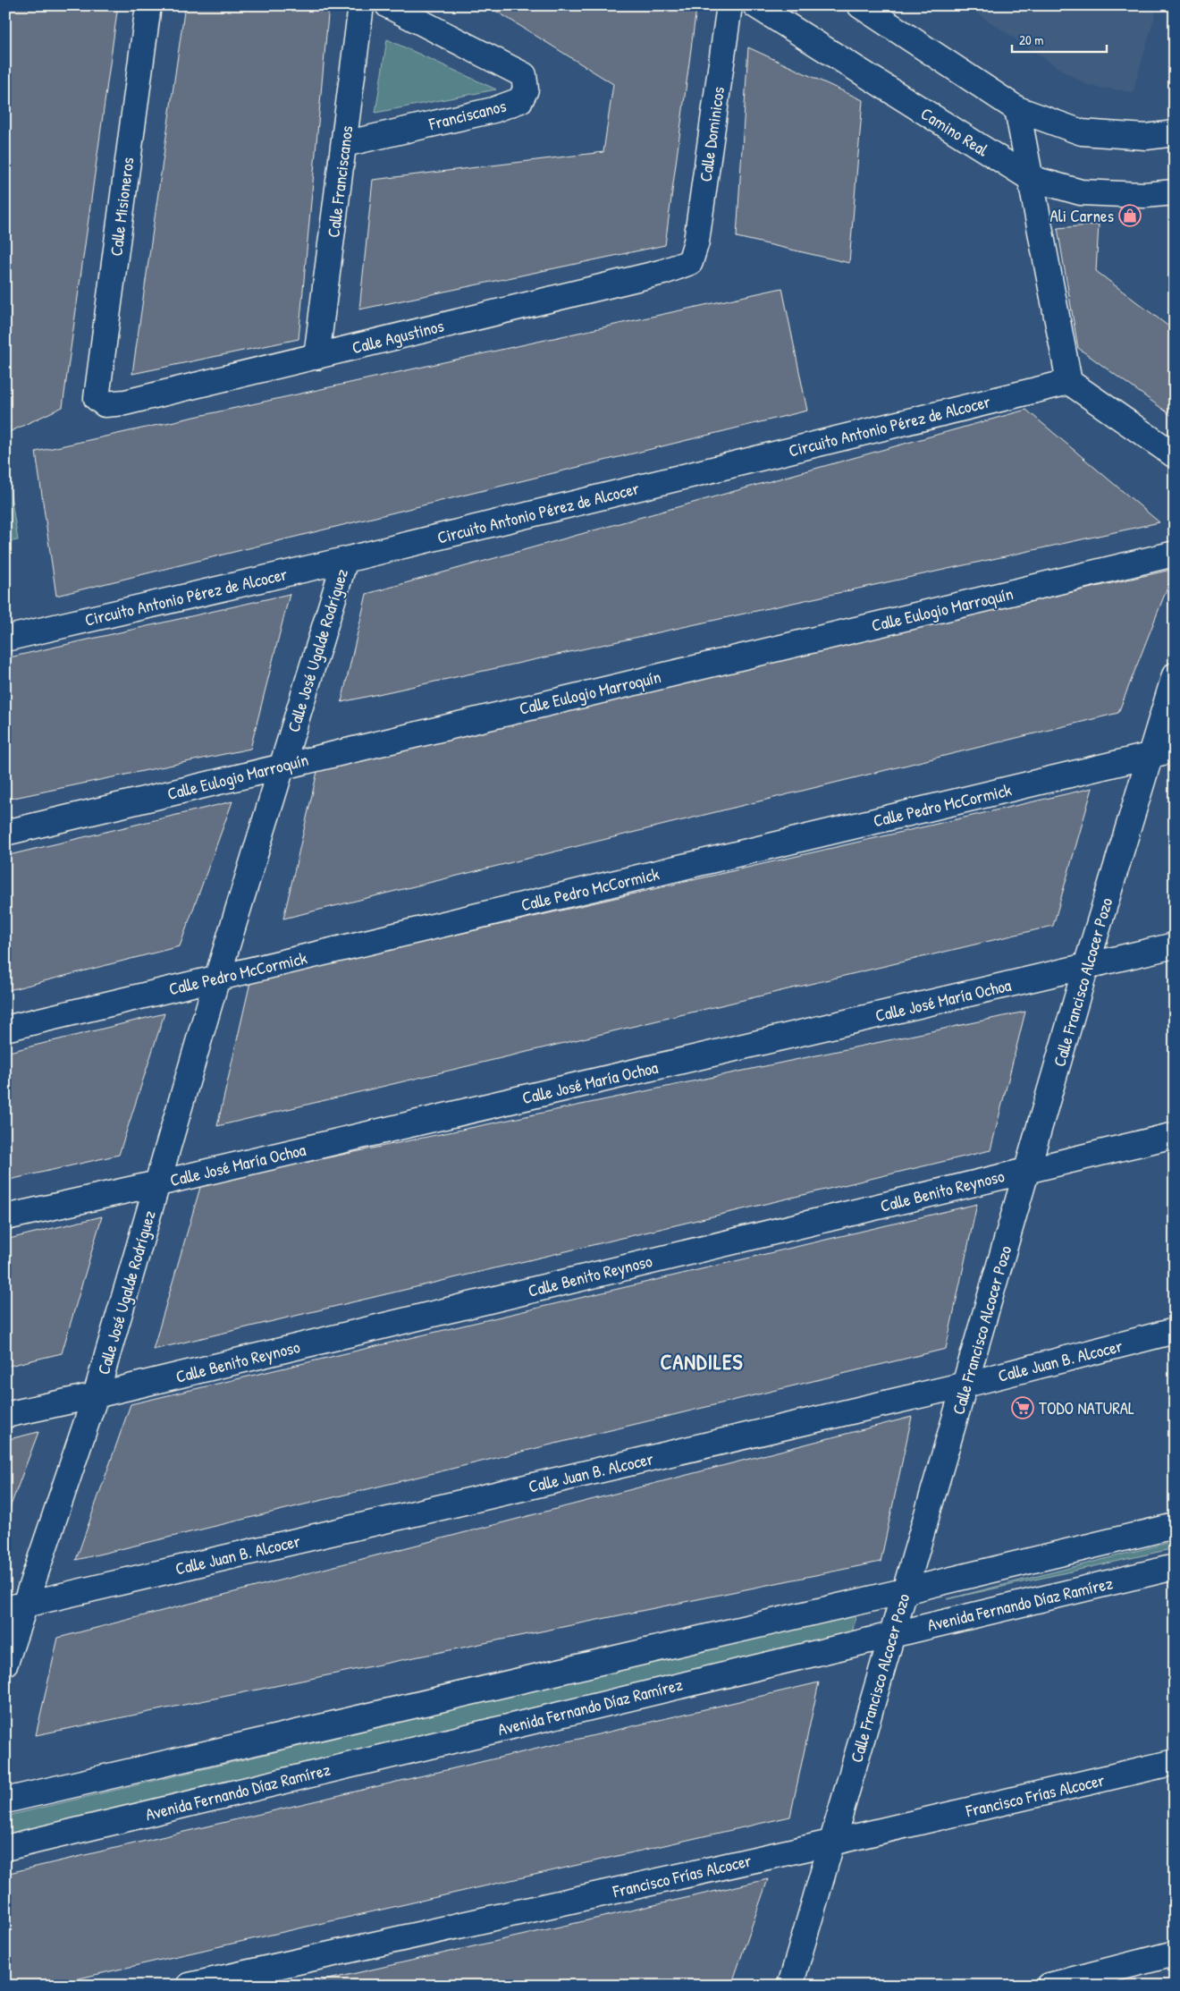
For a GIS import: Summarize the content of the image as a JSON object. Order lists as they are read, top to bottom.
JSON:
{
  "streets": {
    "street": [
      "Franciscanos",
      "Camino Real",
      "Calle Dominicos",
      "Calle Franciscanos",
      "Calle Misioneros",
      "Calle Agustinos",
      "Circuito Antonio Pérez de Alcocer",
      "Calle Eulogio Marroquín",
      "Calle José Ugalde Rodríguez",
      "Calle Pedro McCormick",
      "Calle Francisco Alcocer Pozo",
      "Calle José María Ochoa",
      "Calle Benito Reynoso",
      "Calle Juan B. Alcocer",
      "Avenida Fernando Díaz Ramírez",
      "Francisco Frías Alcocer"
    ]
  },
  "crossings": [
    ["Franciscanos", "Calle Franciscanos"],
    ["Calle Dominicos", "Calle Agustinos"],
    ["Calle Franciscanos", "Calle Agustinos"],
    ["Calle Misioneros", "Calle Agustinos"],
    ["Circuito Antonio Pérez de Alcocer", "Calle José Ugalde Rodríguez"],
    ["Calle Eulogio Marroquín", "Calle José Ugalde Rodríguez"],
    ["Calle José Ugalde Rodríguez", "Calle Pedro McCormick"],
    ["Calle José Ugalde Rodríguez", "Calle José María Ochoa"],
    ["Calle José Ugalde Rodríguez", "Calle Benito Reynoso"],
    ["Calle José Ugalde Rodríguez", "Calle Juan B. Alcocer"],
    ["Calle Pedro McCormick", "Calle Francisco Alcocer Pozo"],
    ["Calle Francisco Alcocer Pozo", "Calle José María Ochoa"],
    ["Calle Francisco Alcocer Pozo", "Calle Benito Reynoso"],
    ["Calle Francisco Alcocer Pozo", "Calle Juan B. Alcocer"],
    ["Calle Francisco Alcocer Pozo", "Avenida Fernando Díaz Ramírez"],
    ["Calle Francisco Alcocer Pozo", "Francisco Frías Alcocer"]
  ],
  "districts": ["CANDILES"],
  "places": {
    "shop": ["Ali Carnes"],
    "supermarket": ["TODO NATURAL"]
  },
  "scale_bar": "20 m"
}
